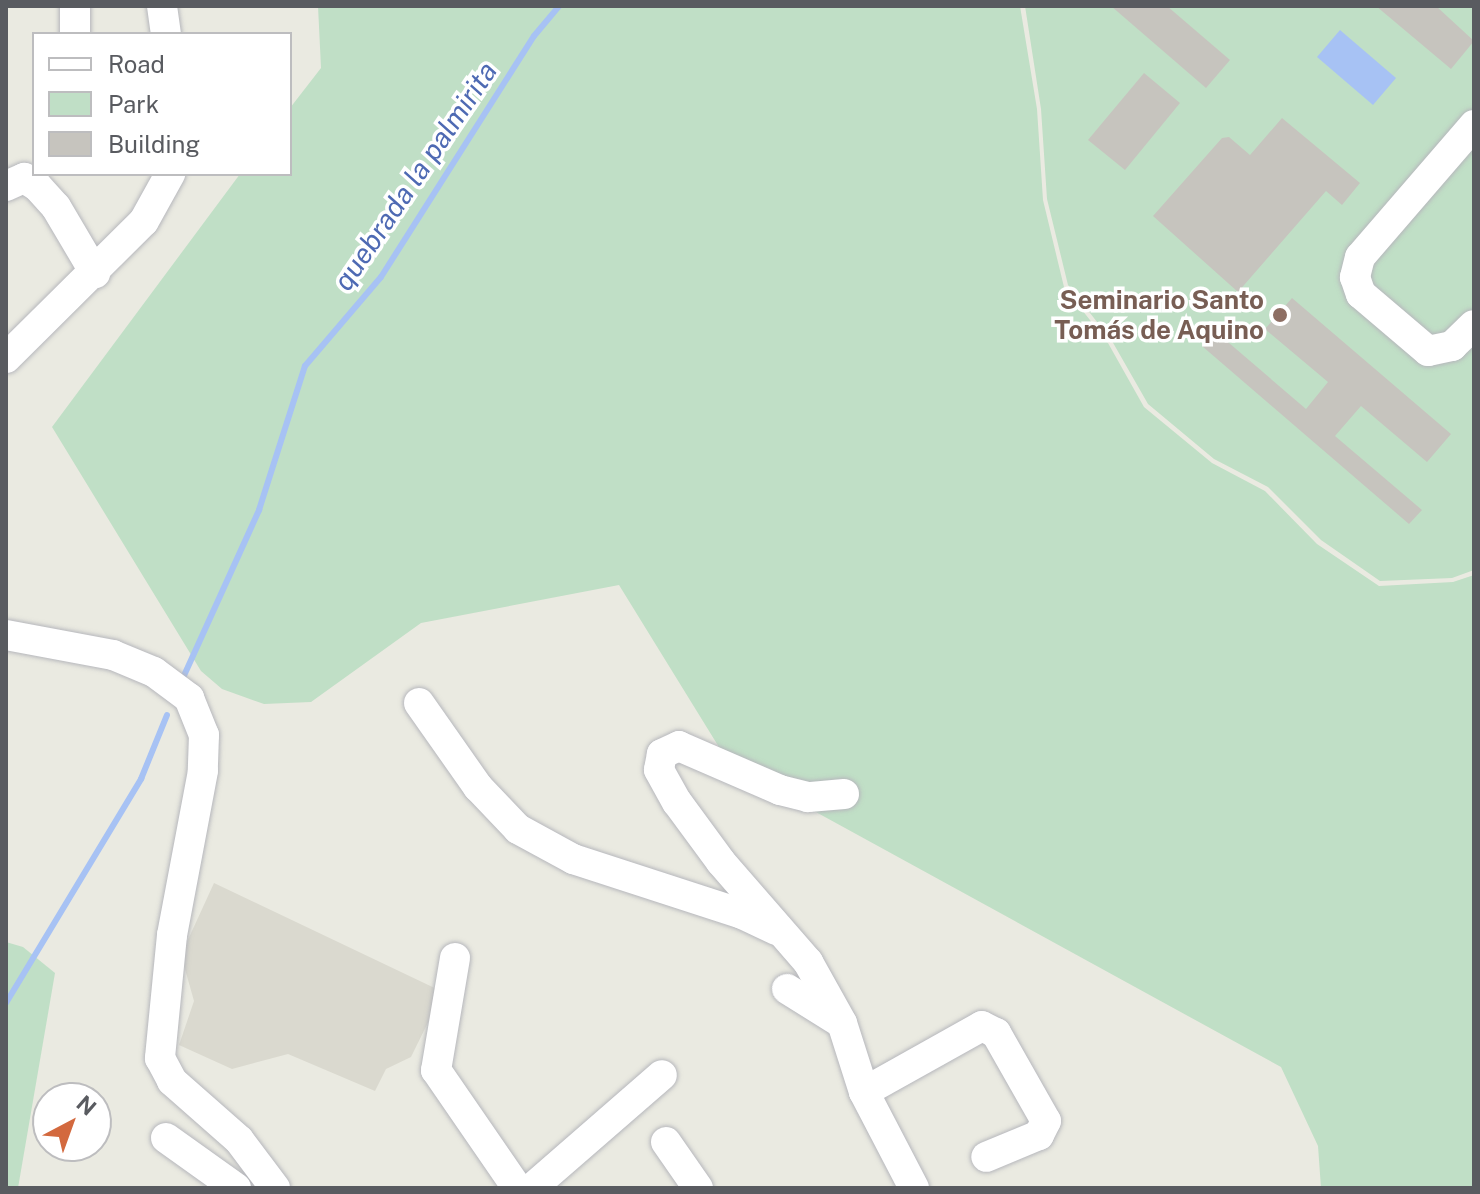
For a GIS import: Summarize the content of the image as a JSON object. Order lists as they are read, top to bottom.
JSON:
{
  "water": ["quebrada la palmirita"],
  "places": ["Seminario Santo Tomás de Aquino"],
  "legend": ["Road", "Park", "Building"],
  "north": "top right"
}
